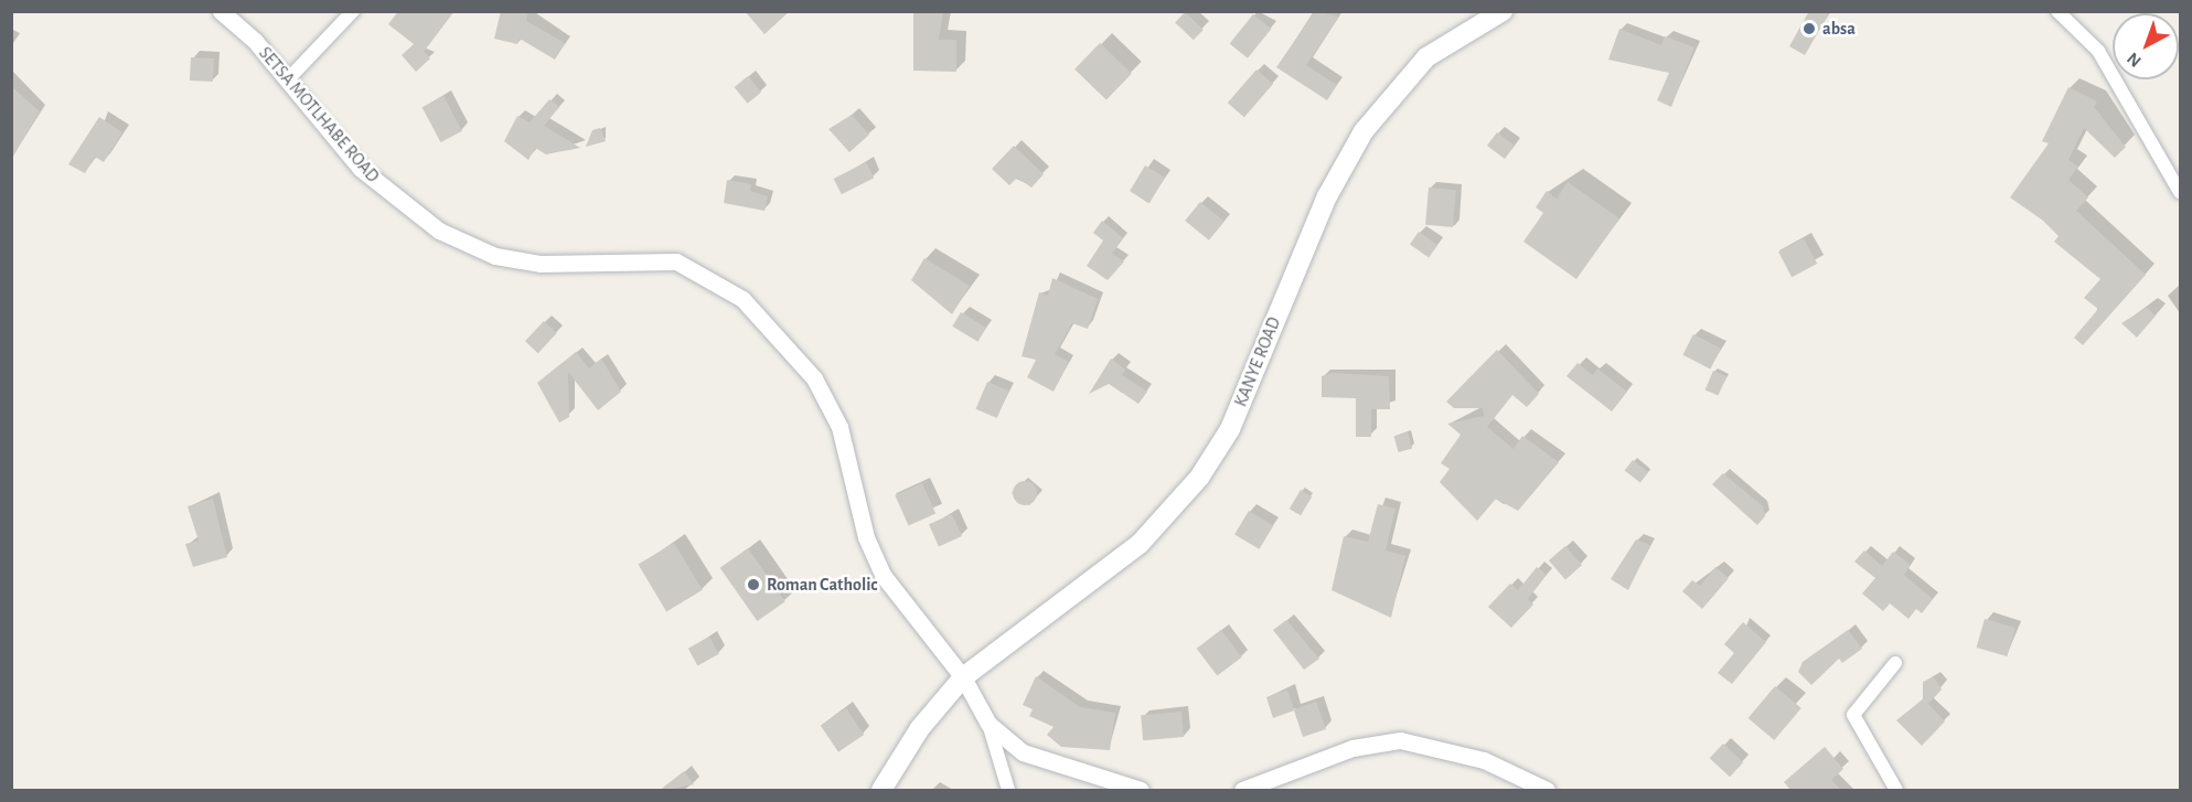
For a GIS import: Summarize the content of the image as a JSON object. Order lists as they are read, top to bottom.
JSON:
{
  "streets": {
    "main road": ["KANYE ROAD"],
    "street": ["SETSA MOTLHABE ROAD"]
  },
  "crossings": [
    ["SETSA MOTLHABE ROAD", "KANYE ROAD"]
  ],
  "places": ["absa", "Roman Catholic"],
  "north": "bottom left"
}
